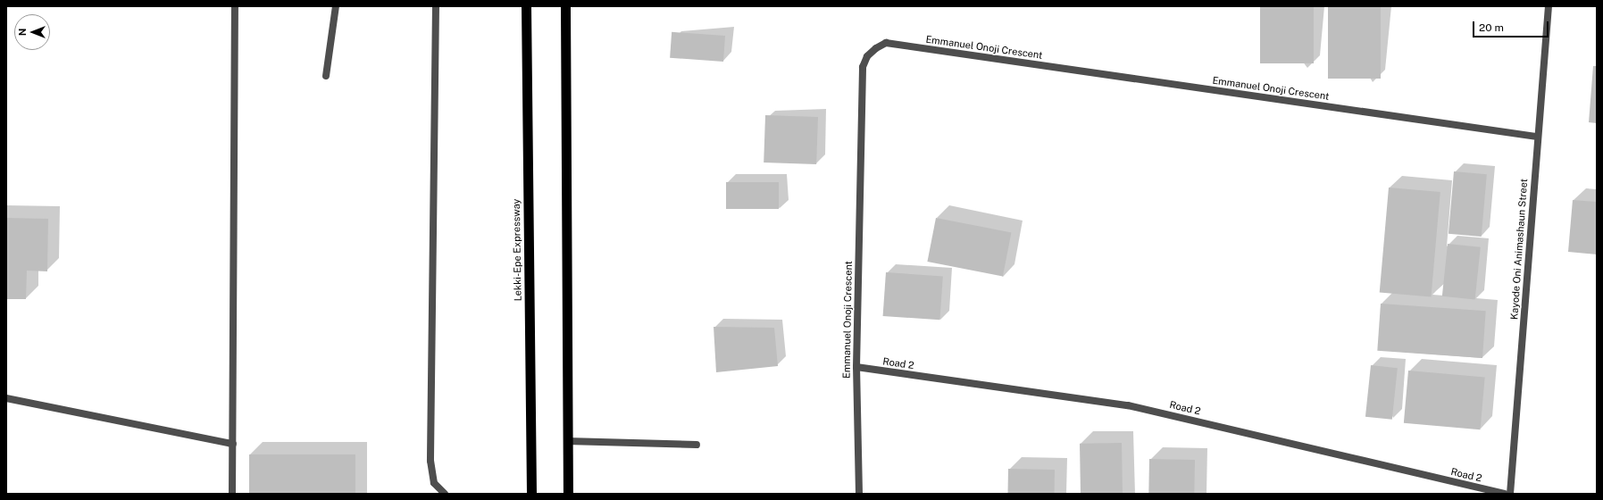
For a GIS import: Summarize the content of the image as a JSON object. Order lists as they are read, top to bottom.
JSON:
{
  "streets": {
    "highway": ["Lekki-Epe Expressway"],
    "street": ["Emmanuel Onoji Crescent", "Kayode Oni Animashaun Street", "Road 2"]
  },
  "crossings": [
    ["Emmanuel Onoji Crescent", "Kayode Oni Animashaun Street"],
    ["Emmanuel Onoji Crescent", "Road 2"]
  ],
  "scale_bar": "20 m",
  "north": "left"
}
